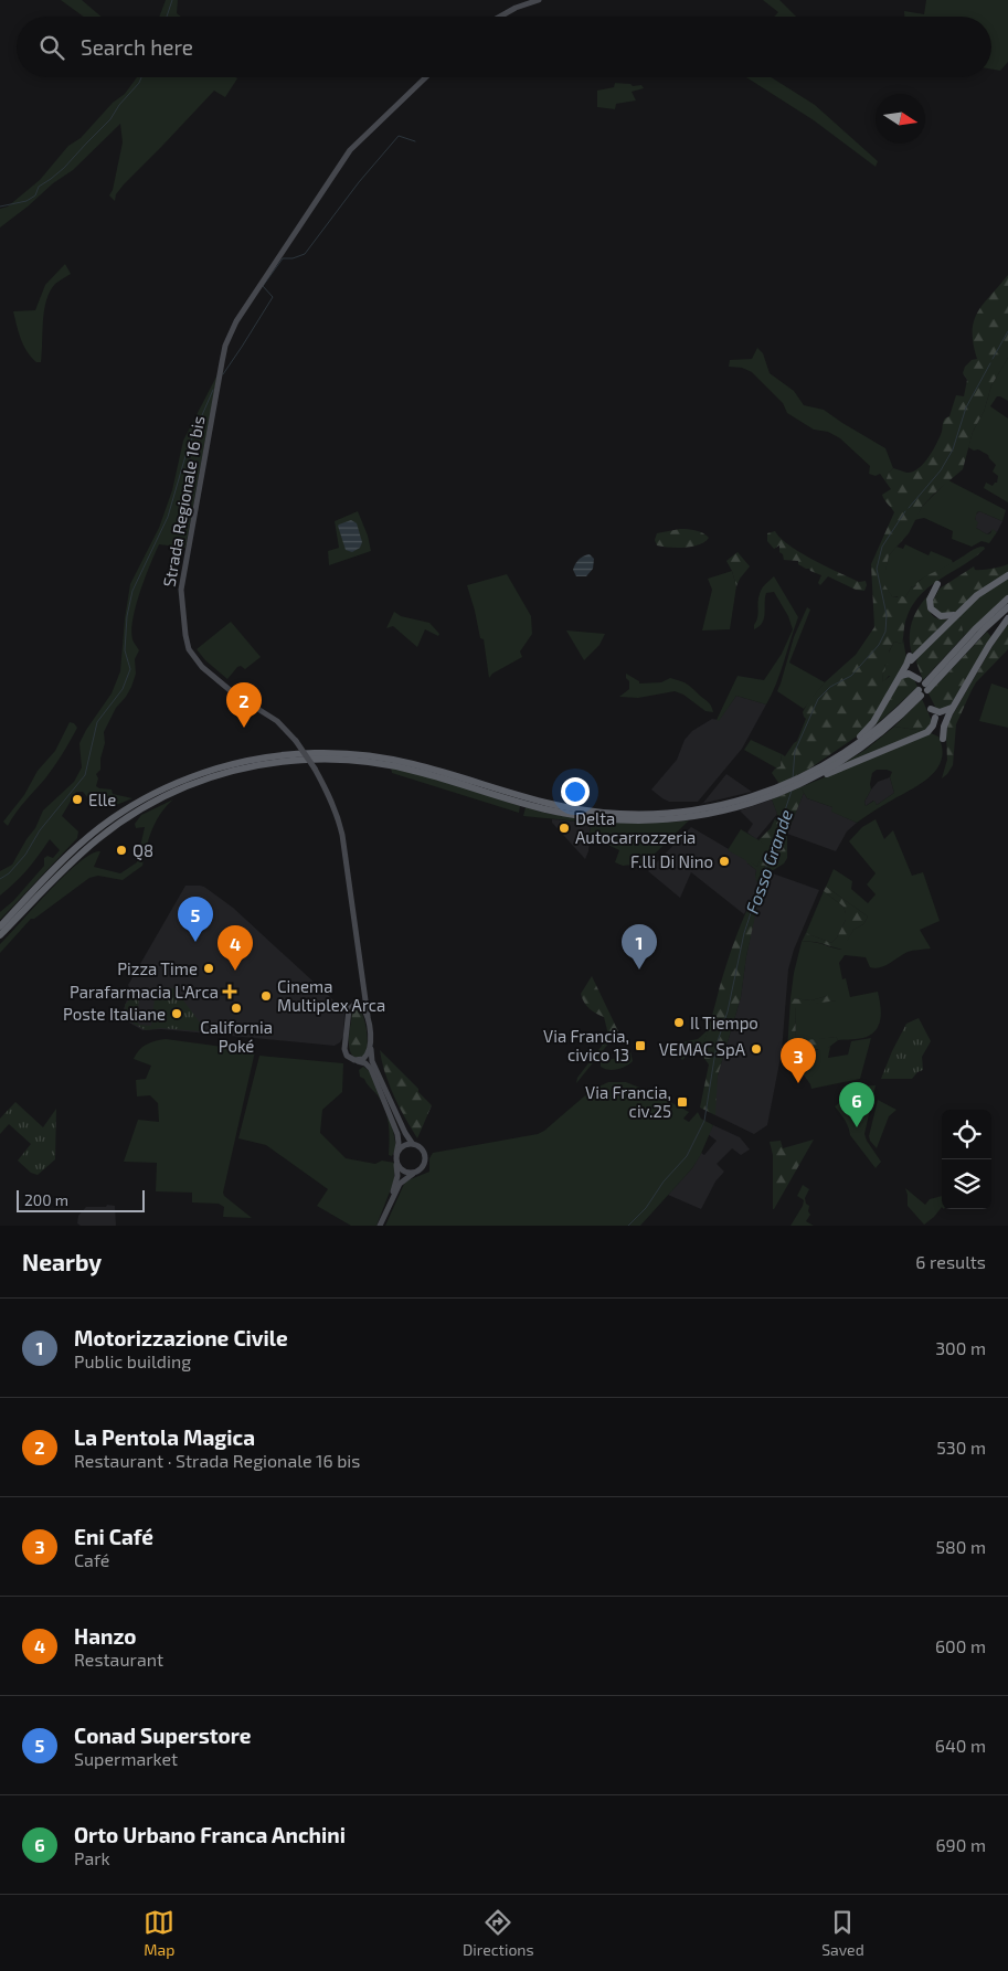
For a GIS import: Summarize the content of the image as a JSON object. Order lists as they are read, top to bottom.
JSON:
{
  "streets": {
    "main road": ["Strada Regionale 16 bis"]
  },
  "water": ["Fosso Grande"],
  "places": {
    "other": [
      "Elle",
      "Delta Autocarrozzeria",
      "Q8",
      "F.lli Di Nino",
      "Pizza Time",
      "Cinema Multiplex Arca",
      "California Poké",
      "Poste Italiane",
      "Il Tiempo",
      "VEMAC SpA"
    ],
    "health": ["Parafarmacia L'Arca"],
    "transit": ["Via Francia, civico 13", "Via Francia, civ.25"]
  },
  "scale_bar": "200 m",
  "north": "right",
  "page": {
    "search": "Search here",
    "pins": [
      "2",
      "5",
      "1",
      "4",
      "3",
      "6"
    ],
    "scale": "200 m",
    "heading": ["Nearby", "6 results"],
    "list": [
      {
        "mark": "1",
        "name": "Motorizzazione Civile",
        "note": "Public building",
        "value": "300 m"
      },
      {
        "mark": "2",
        "name": "La Pentola Magica",
        "note": "Restaurant · Strada Regionale 16 bis",
        "value": "530 m"
      },
      {
        "mark": "3",
        "name": "Eni Café",
        "note": "Café",
        "value": "580 m"
      },
      {
        "mark": "4",
        "name": "Hanzo",
        "note": "Restaurant",
        "value": "600 m"
      },
      {
        "mark": "5",
        "name": "Conad Superstore",
        "note": "Supermarket",
        "value": "640 m"
      },
      {
        "mark": "6",
        "name": "Orto Urbano Franca Anchini",
        "note": "Park",
        "value": "690 m"
      }
    ],
    "nav": ["Map", "Directions", "Saved"]
  }
}
